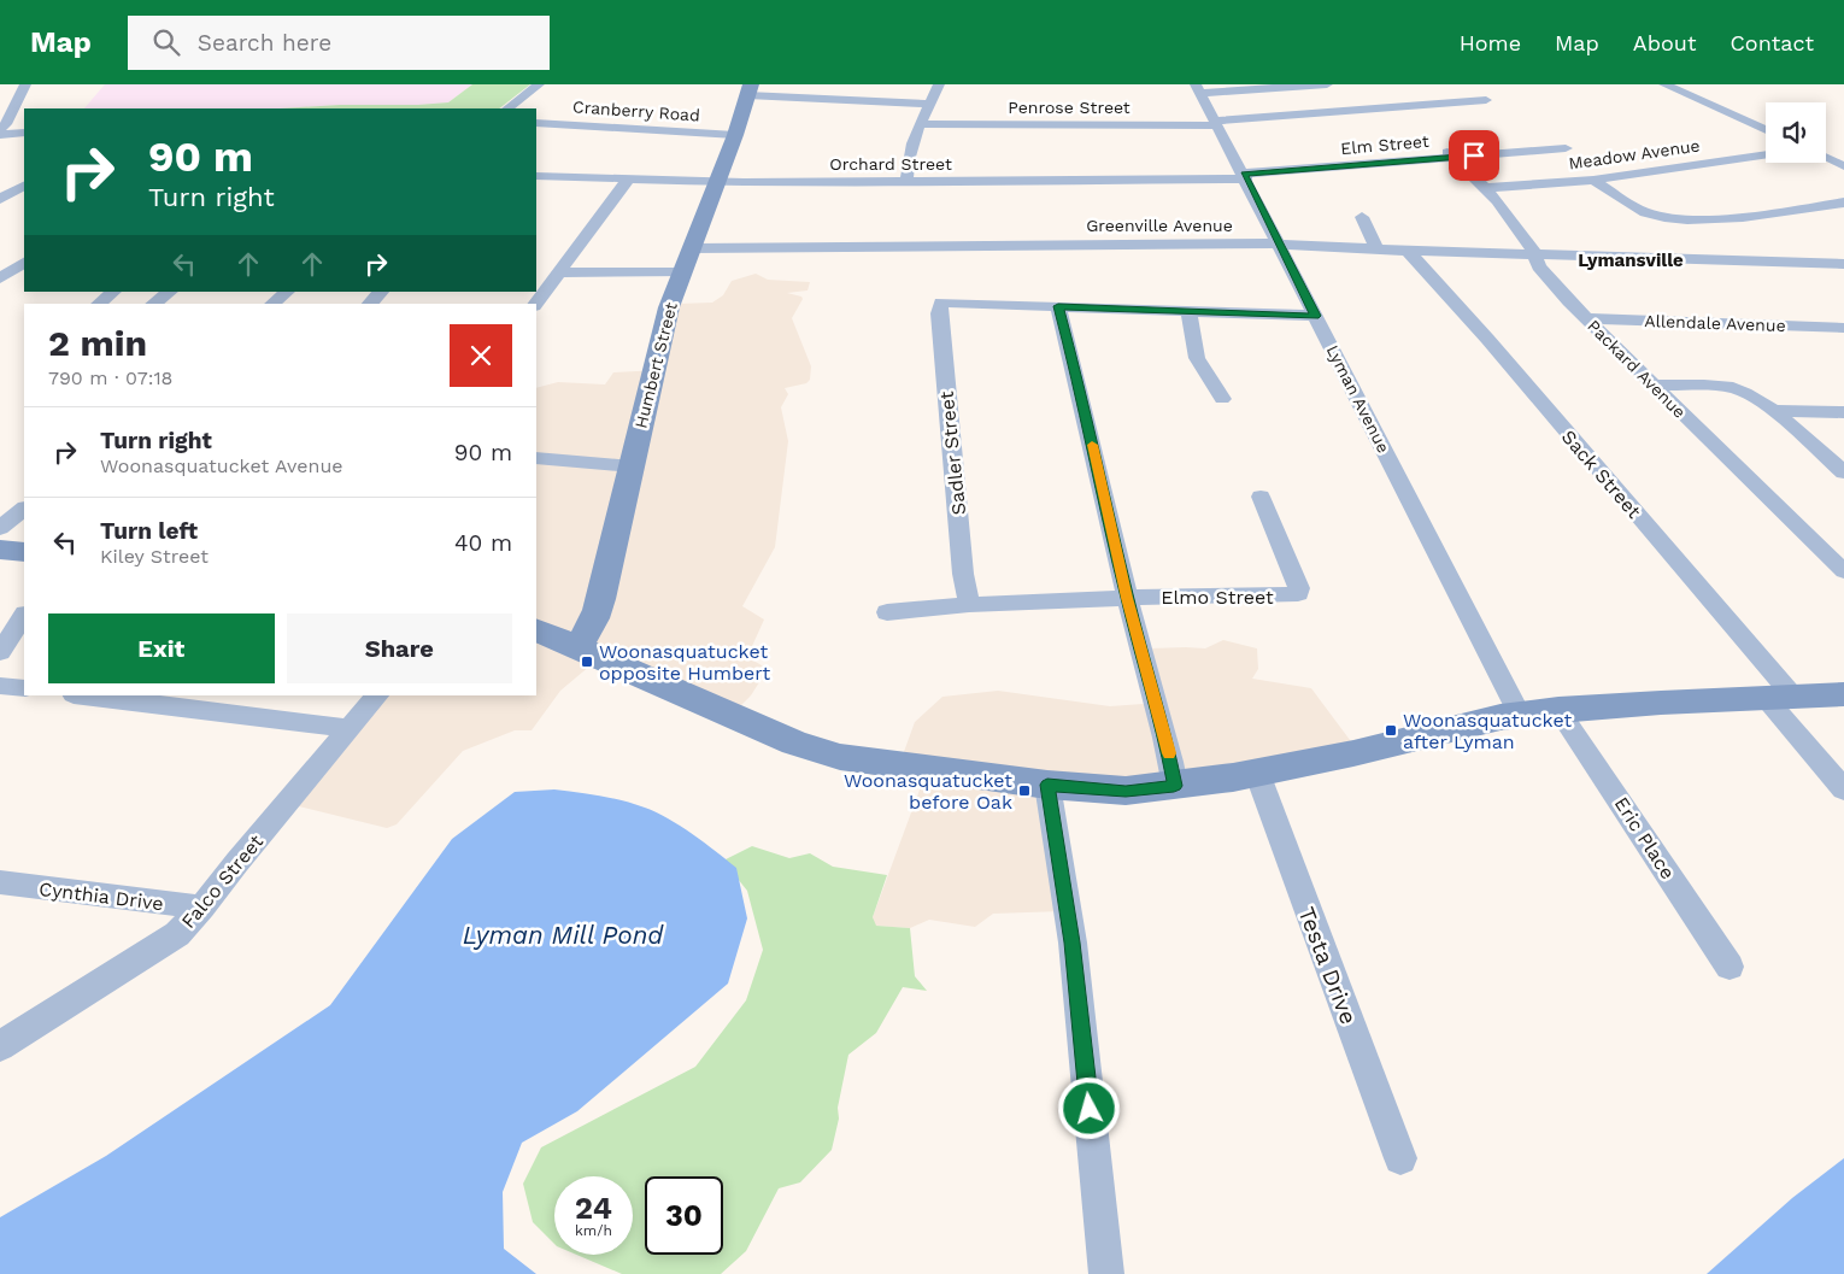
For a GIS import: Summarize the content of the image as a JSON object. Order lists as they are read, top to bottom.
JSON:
{
  "streets": {
    "street": [
      "Penrose Street",
      "Cranberry Road",
      "Elm Street",
      "Meadow Avenue",
      "Orchard Street",
      "Greenville Avenue",
      "Allendale Avenue",
      "Humbert Street",
      "Packard Avenue",
      "Lyman Avenue",
      "Sadler Street",
      "Sack Street",
      "Elmo Street",
      "Eric Place",
      "Falco Street",
      "Cynthia Drive",
      "Testa Drive"
    ]
  },
  "crossings": [
    ["Penrose Street", "Lyman Avenue"],
    ["Cranberry Road", "Humbert Street"],
    ["Elm Street", "Orchard Street"],
    ["Elm Street", "Packard Avenue"],
    ["Elm Street", "Lyman Avenue"],
    ["Meadow Avenue", "Packard Avenue"],
    ["Orchard Street", "Humbert Street"],
    ["Orchard Street", "Lyman Avenue"],
    ["Greenville Avenue", "Humbert Street"],
    ["Greenville Avenue", "Packard Avenue"],
    ["Greenville Avenue", "Lyman Avenue"],
    ["Greenville Avenue", "Sack Street"],
    ["Allendale Avenue", "Packard Avenue"],
    ["Sadler Street", "Elmo Street"],
    ["Falco Street", "Cynthia Drive"]
  ],
  "districts": ["Lymansville"],
  "water": ["Lyman Mill Pond"],
  "places": {
    "transit": ["Woonasquatucket opposite Humbert", "Woonasquatucket after Lyman", "Woonasquatucket before Oak"]
  },
  "page": {
    "header": "Map",
    "search": "Search here",
    "nav": [
      "Home",
      "Map",
      "About",
      "Contact"
    ],
    "turn": ["90 m", "Turn right"],
    "heading": ["2 min", "790 m · 07:18"],
    "list": [
      {
        "name": "Turn right",
        "note": "Woonasquatucket Avenue",
        "value": "90 m"
      },
      {
        "name": "Turn left",
        "note": "Kiley Street",
        "value": "40 m"
      }
    ],
    "buttons": ["Exit", "Share"],
    "speed": "24 km/h",
    "limit": "30"
  }
}
